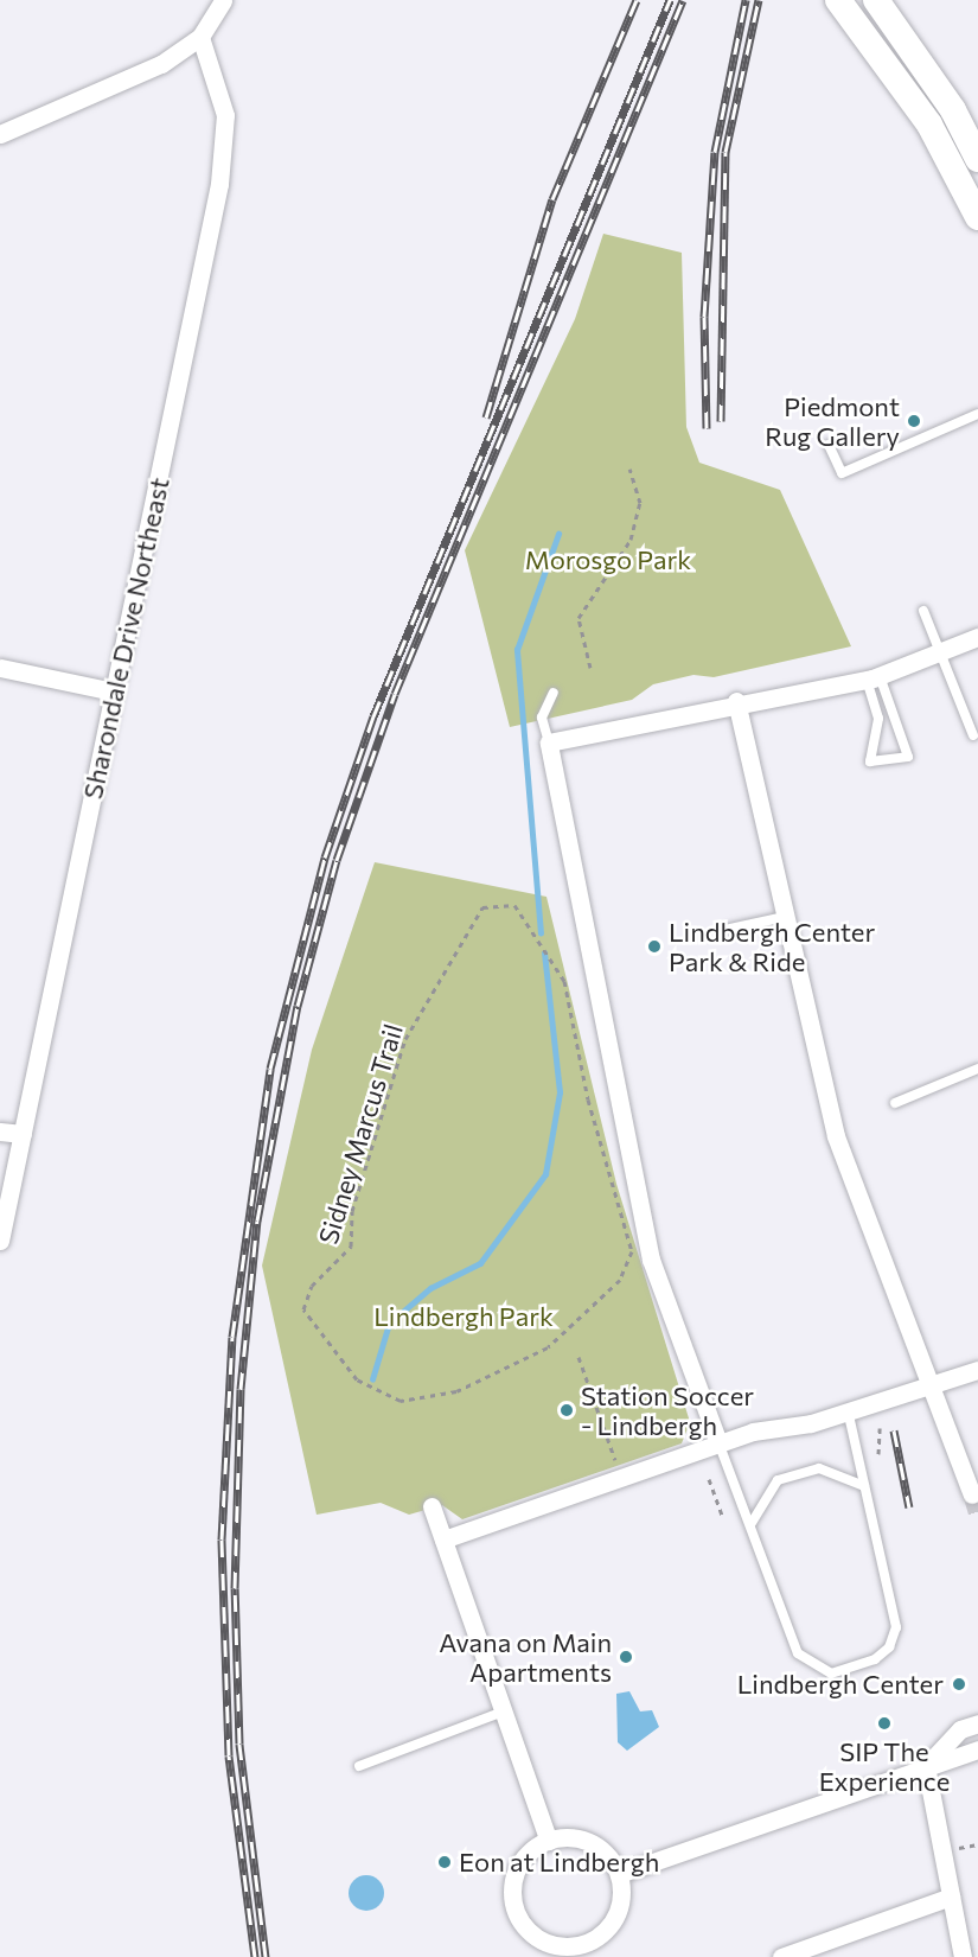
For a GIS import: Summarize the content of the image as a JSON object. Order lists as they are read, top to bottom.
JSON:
{
  "streets": {
    "street": ["Sharondale Drive Northeast"],
    "path": ["Sidney Marcus Trail"]
  },
  "parks": ["Morosgo Park", "Lindbergh Park"],
  "places": [
    "Piedmont Rug Gallery",
    "Lindbergh Center Park & Ride",
    "Station Soccer - Lindbergh",
    "Avana on Main Apartments",
    "Lindbergh Center",
    "SIP The Experience",
    "Eon at Lindbergh"
  ]
}
